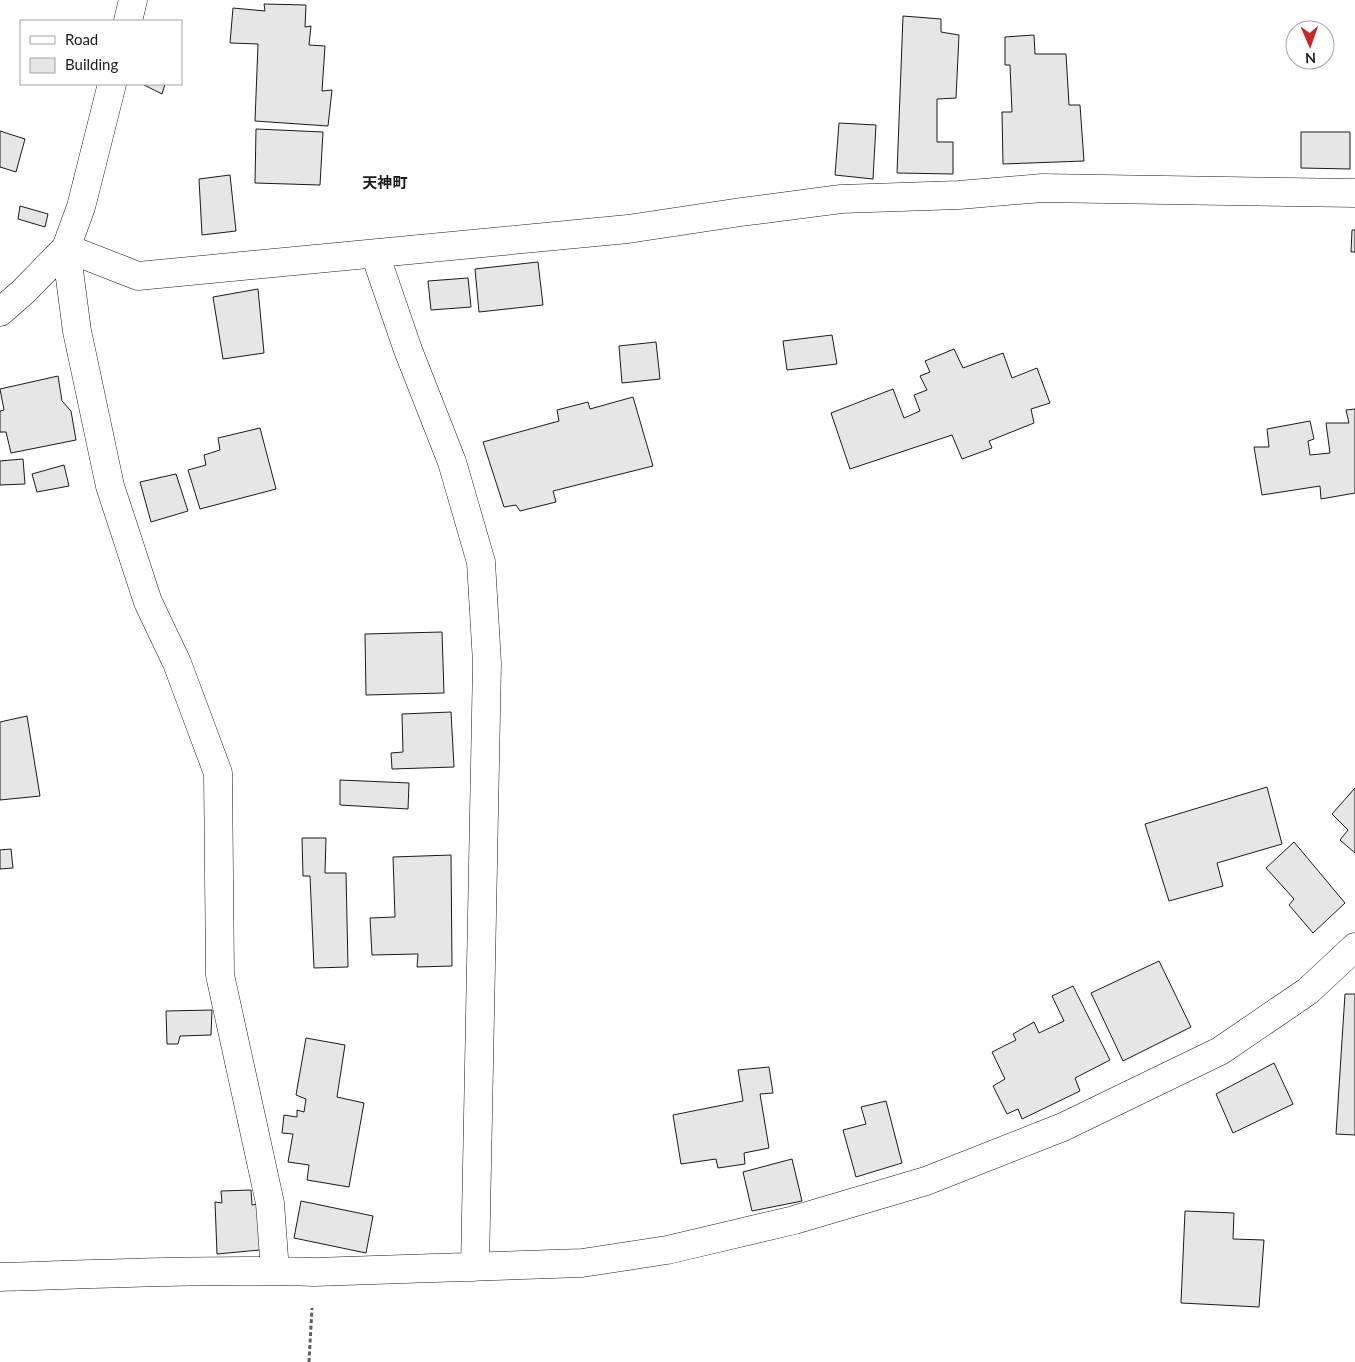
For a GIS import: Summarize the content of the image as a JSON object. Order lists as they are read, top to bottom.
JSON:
{
  "districts": ["天神町"],
  "legend": ["Road", "Building"],
  "north": "bottom"
}
